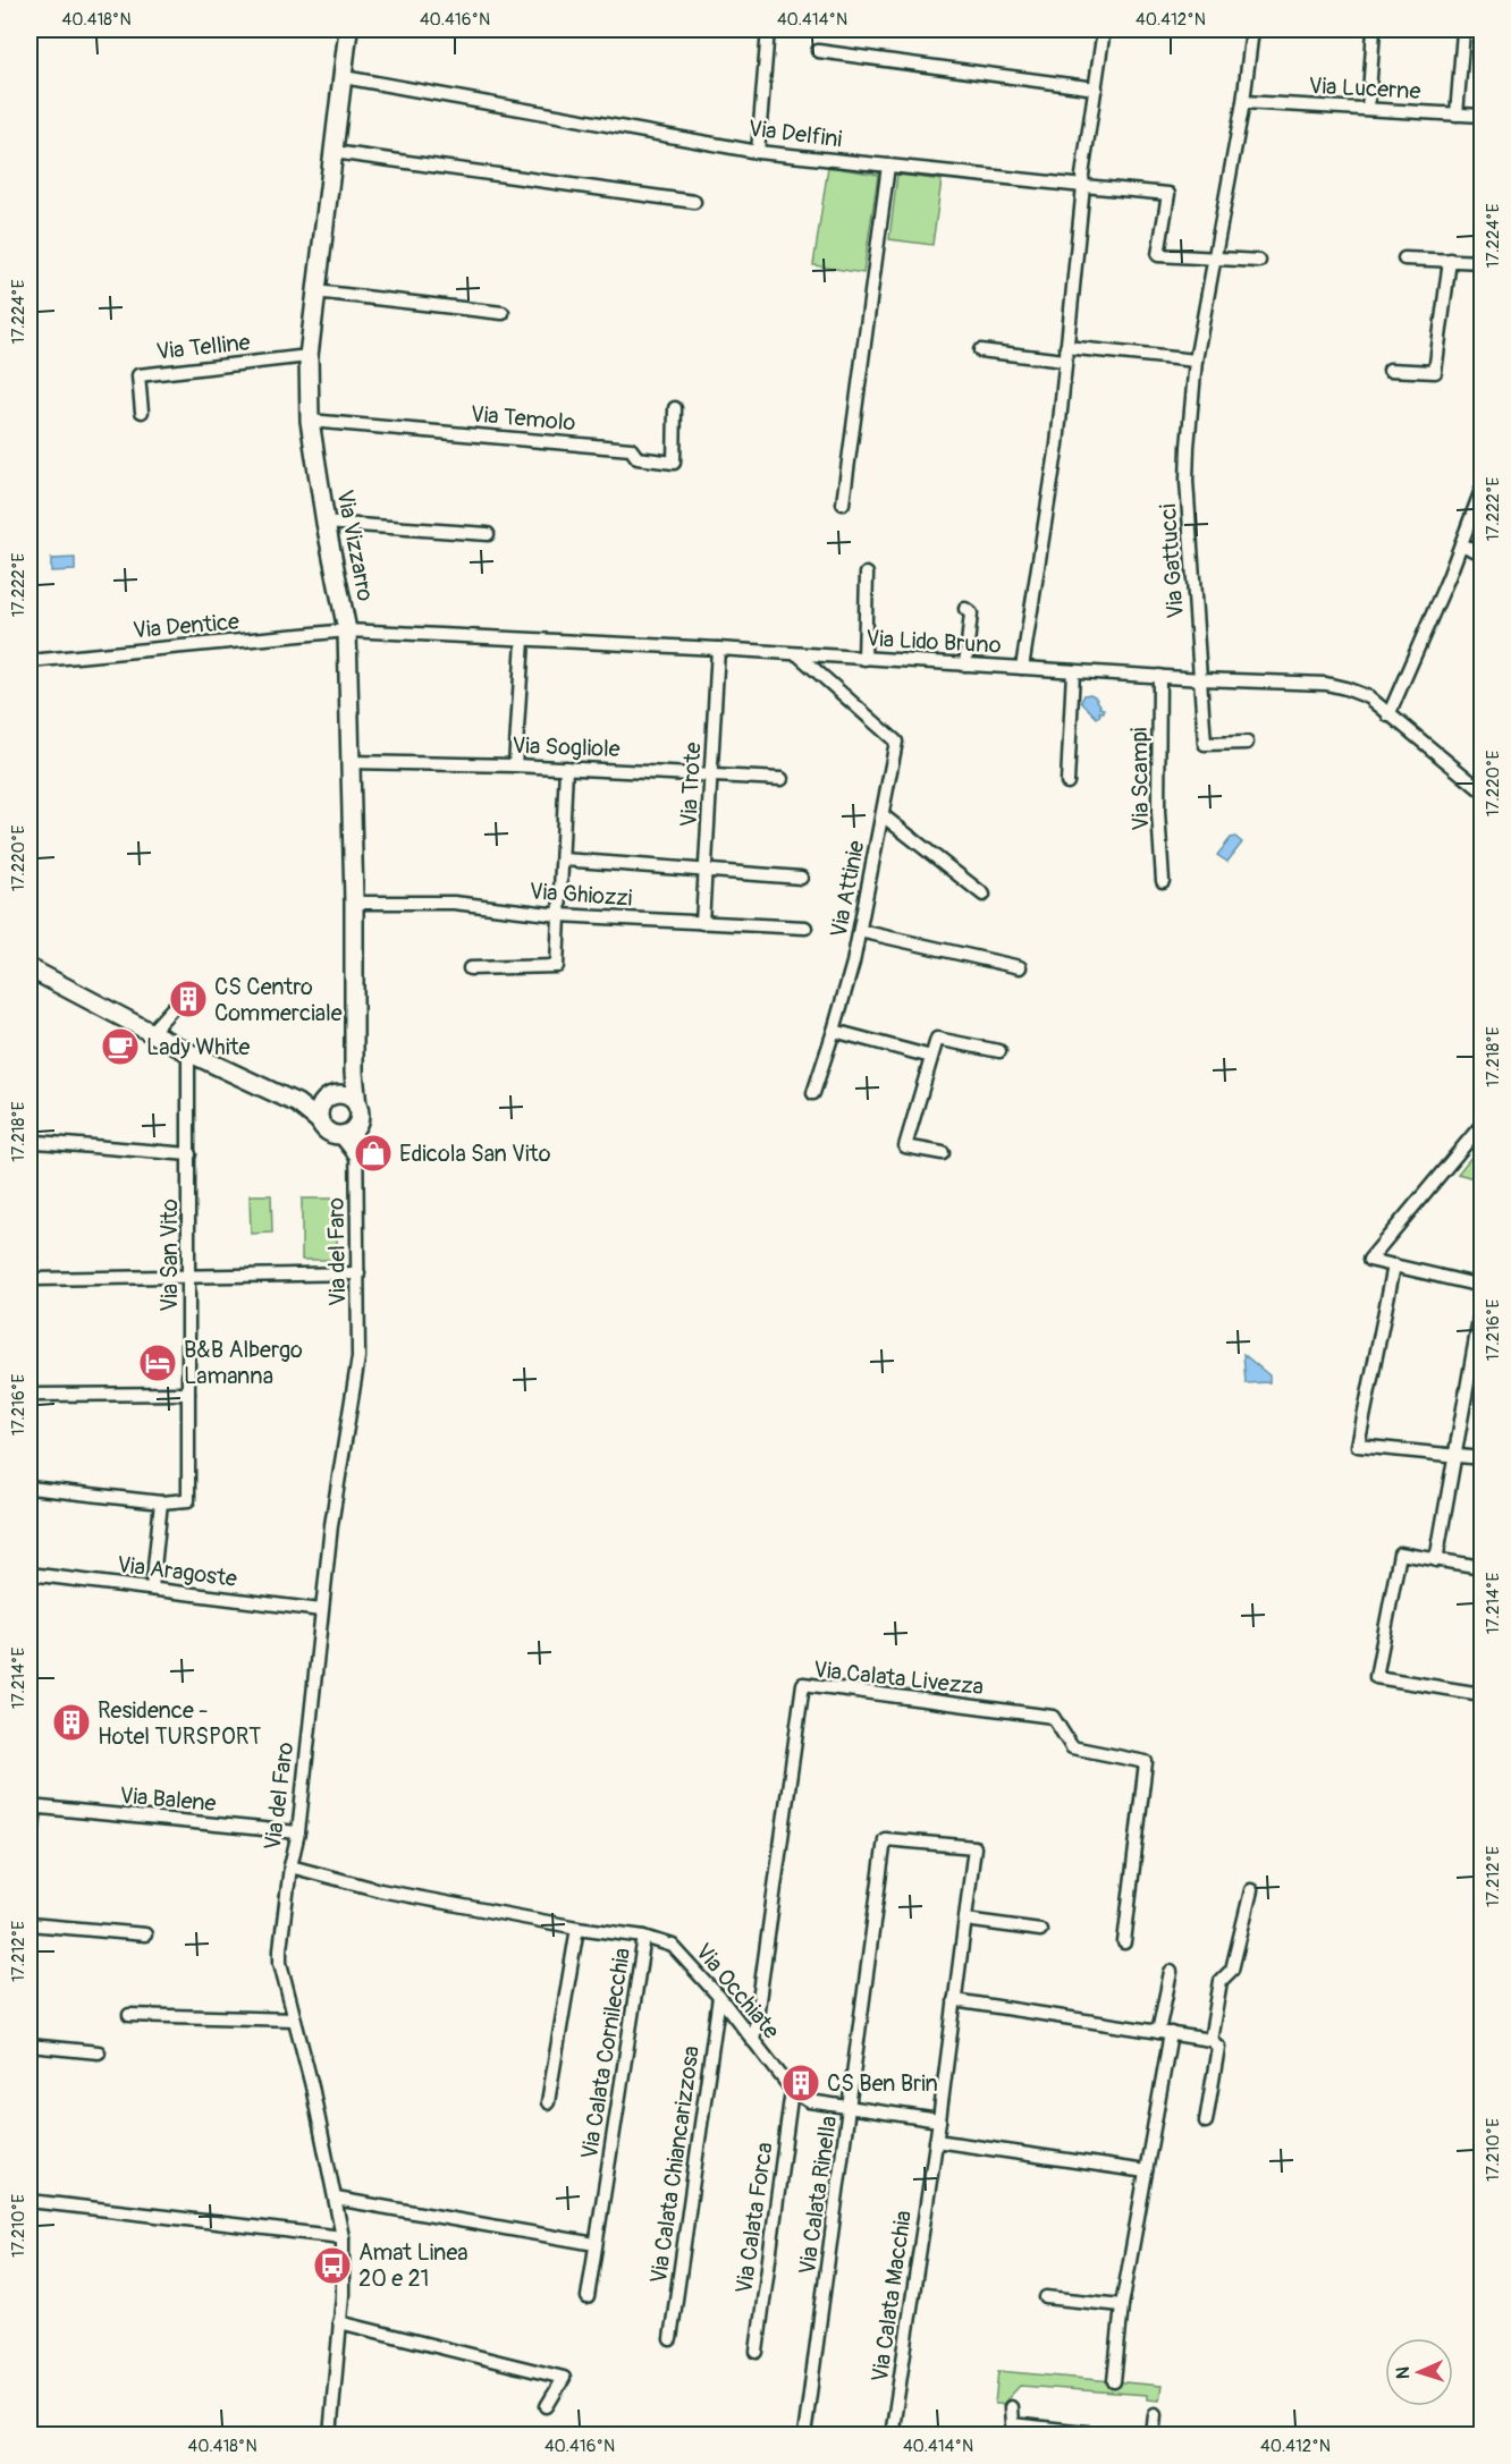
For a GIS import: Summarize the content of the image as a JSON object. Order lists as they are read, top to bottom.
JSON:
{
  "streets": {
    "street": [
      "Via Lucerne",
      "Via Delfini",
      "Via Telline",
      "Via Temolo",
      "Via Vizzarro",
      "Via Gattucci",
      "Via Dentice",
      "Via Lido Bruno",
      "Via Sogliole",
      "Via Scampi",
      "Via Trote",
      "Via Attinie",
      "Via Ghiozzi",
      "Via del Faro",
      "Via San Vito",
      "Via Aragoste",
      "Via Calata Livezza",
      "Via Balene",
      "Via Occhiate",
      "Via Calata Cornilecchia",
      "Via Calata Chiancarizzosa",
      "Via Calata Rinella",
      "Via Calata Forca",
      "Via Calata Macchia"
    ]
  },
  "crossings": [
    ["Via Lucerne", "Via Gattucci"],
    ["Via Delfini", "Via Vizzarro"],
    ["Via Delfini", "Via Gattucci"],
    ["Via Telline", "Via Vizzarro"],
    ["Via Temolo", "Via Vizzarro"],
    ["Via Vizzarro", "Via Dentice"],
    ["Via Vizzarro", "Via Lido Bruno"],
    ["Via Vizzarro", "Via Sogliole"],
    ["Via Vizzarro", "Via Ghiozzi"],
    ["Via Vizzarro", "Via del Faro"],
    ["Via Gattucci", "Via Lido Bruno"],
    ["Via Dentice", "Via Lido Bruno"],
    ["Via Lido Bruno", "Via Scampi"],
    ["Via Lido Bruno", "Via Trote"],
    ["Via Lido Bruno", "Via Attinie"],
    ["Via Sogliole", "Via Trote"],
    ["Via Trote", "Via Ghiozzi"],
    ["Via del Faro", "Via Aragoste"],
    ["Via del Faro", "Via Balene"],
    ["Via del Faro", "Via Occhiate"],
    ["Via Calata Livezza", "Via Occhiate"],
    ["Via Occhiate", "Via Calata Cornilecchia"],
    ["Via Occhiate", "Via Calata Chiancarizzosa"],
    ["Via Occhiate", "Via Calata Rinella"],
    ["Via Occhiate", "Via Calata Forca"],
    ["Via Occhiate", "Via Calata Macchia"],
    ["Via Calata Rinella", "Via Calata Macchia"]
  ],
  "places": {
    "building": ["CS Centro Commerciale", "Residence - Hotel TURSPORT", "CS Ben Brin"],
    "cafe": ["Lady White"],
    "shop": ["Edicola San Vito"],
    "hotel": ["B&B Albergo Lamanna"],
    "bus stop": ["Amat Linea 20 e 21"]
  },
  "north": "left",
  "coordinates": [
    "40.418°N",
    "40.416°N",
    "40.414°N",
    "40.412°N",
    "17.224°E",
    "17.222°E",
    "17.220°E",
    "17.218°E",
    "17.216°E",
    "17.214°E",
    "17.212°E",
    "17.210°E"
  ]
}
